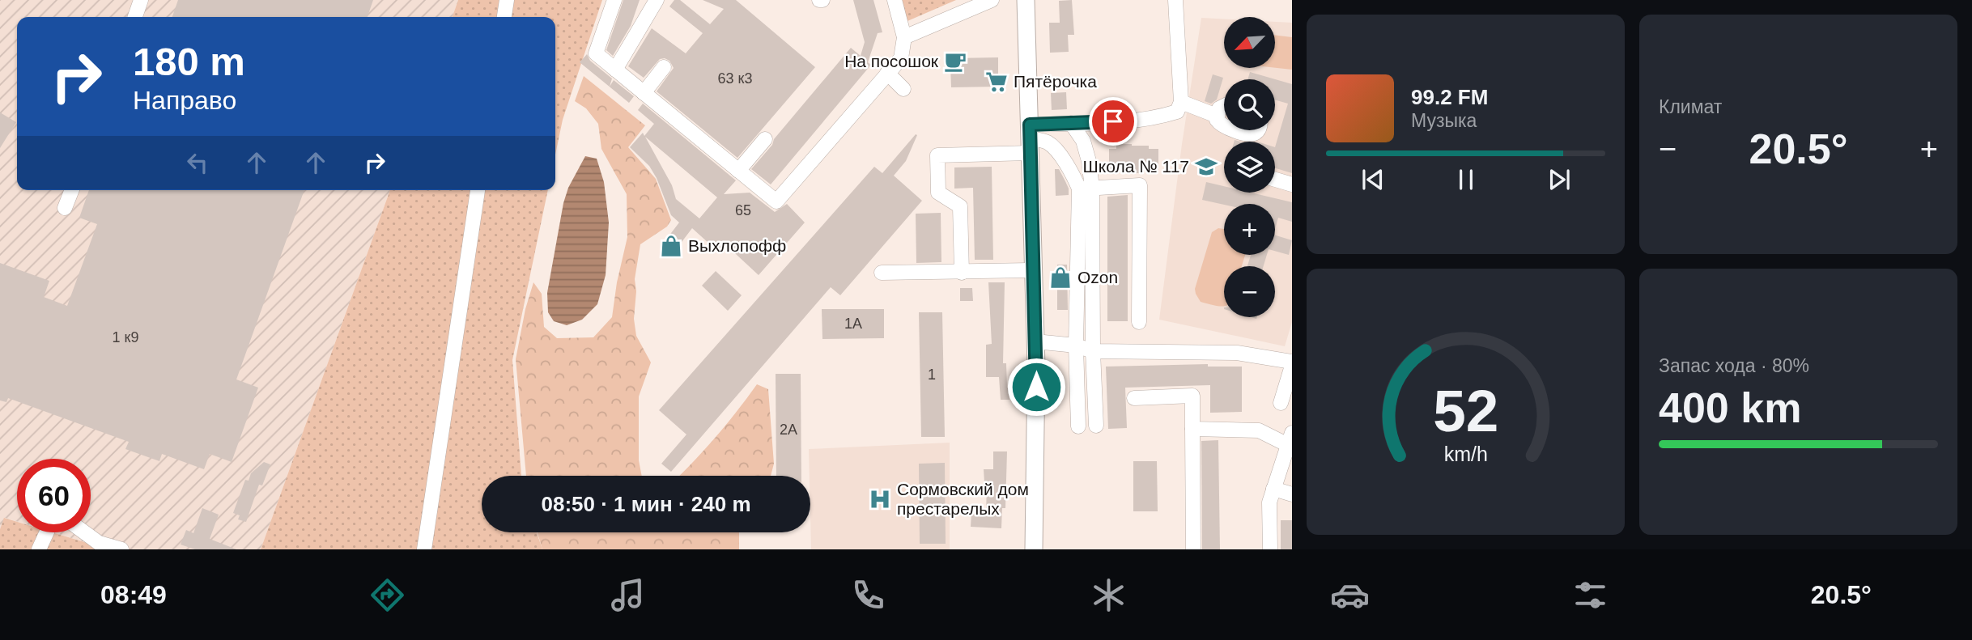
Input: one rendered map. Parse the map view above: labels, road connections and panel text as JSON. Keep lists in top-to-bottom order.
{
  "places": {
    "cafe": ["На посошок"],
    "supermarket": ["Пятёрочка"],
    "school or university": ["Школа № 117"],
    "shop": ["Выхлопофф", "Ozon"],
    "hospital": ["Сормовский дом престарелых"]
  },
  "house_numbers": [
    "63 к3",
    "65",
    "1А",
    "1 к9",
    "1",
    "2А"
  ],
  "north": "bottom left",
  "page": {
    "tile": [
      "Климат",
      ["Запас хода · 80%", "400 km"]
    ],
    "map_buttons": ["+", "−"],
    "turn": ["180 m", "Направо"],
    "song": ["99.2 FM", "Музыка"],
    "heat": ["−", "20.5°", "+"],
    "limit": "60",
    "trip": "08:50 · 1 мин · 240 m",
    "tabs": ["08:49", "20.5°"],
    "gauge": ["52", "km/h"]
  }
}
